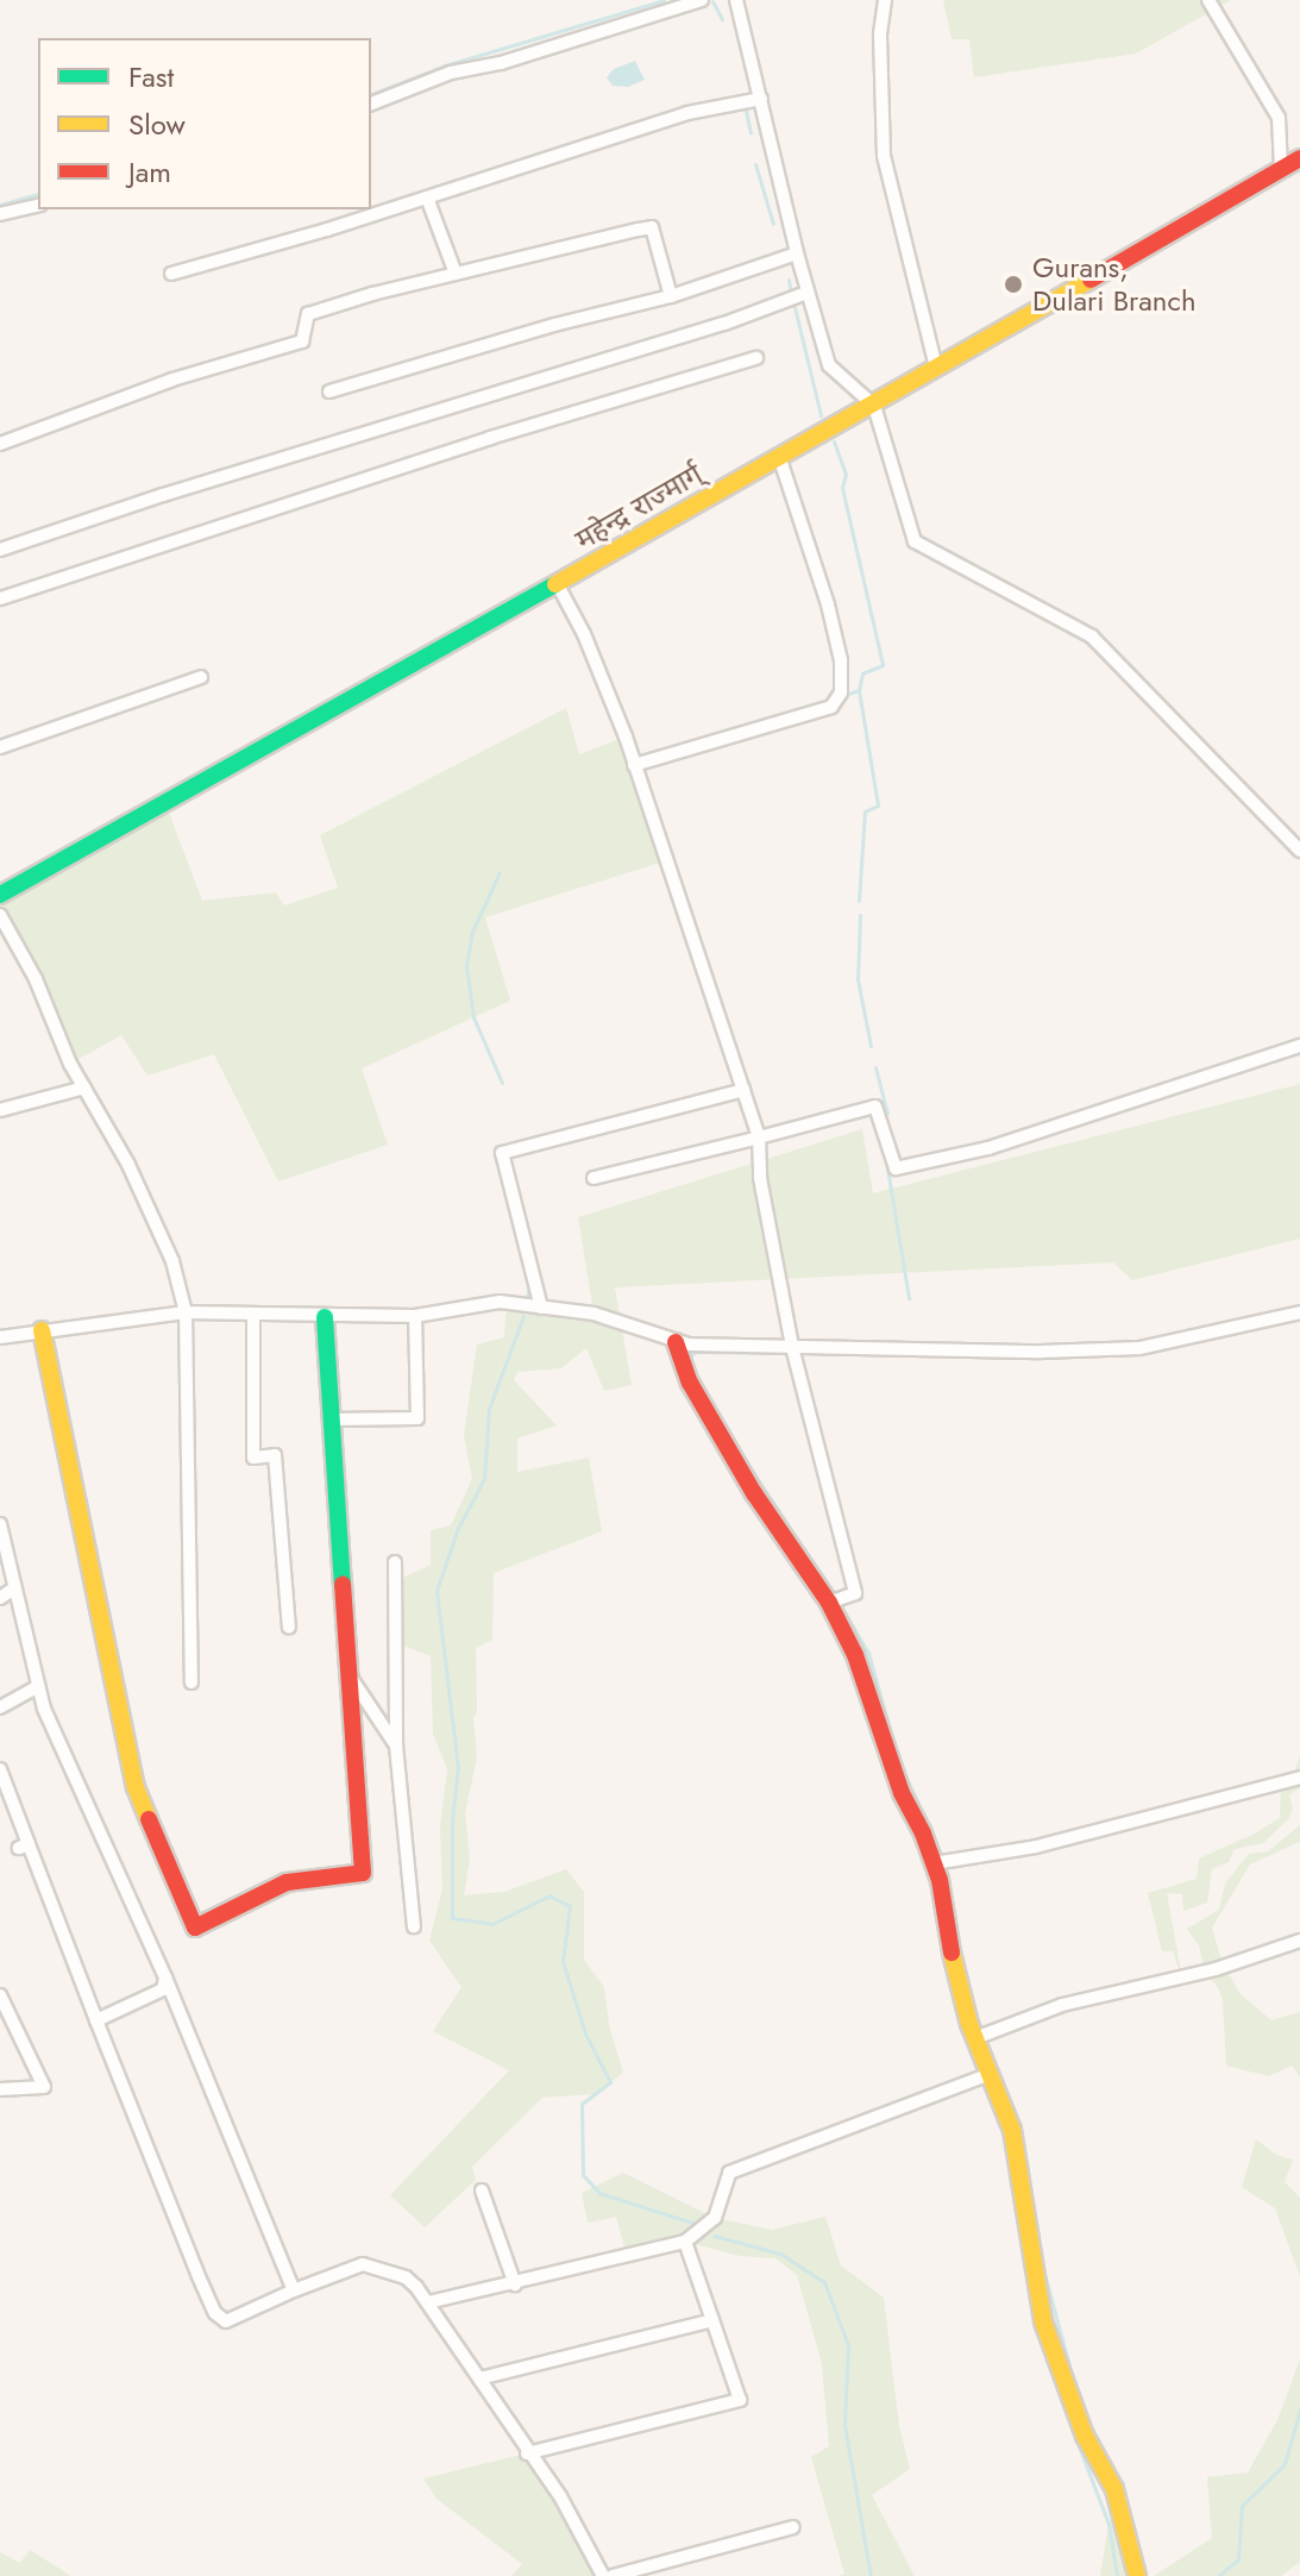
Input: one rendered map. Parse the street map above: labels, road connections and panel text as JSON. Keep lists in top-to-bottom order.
{
  "streets": {
    "main road": ["महेन्द्र राज्मार्ग्"]
  },
  "places": ["Gurans, Dulari Branch"],
  "legend": ["Fast", "Slow", "Jam"]
}
